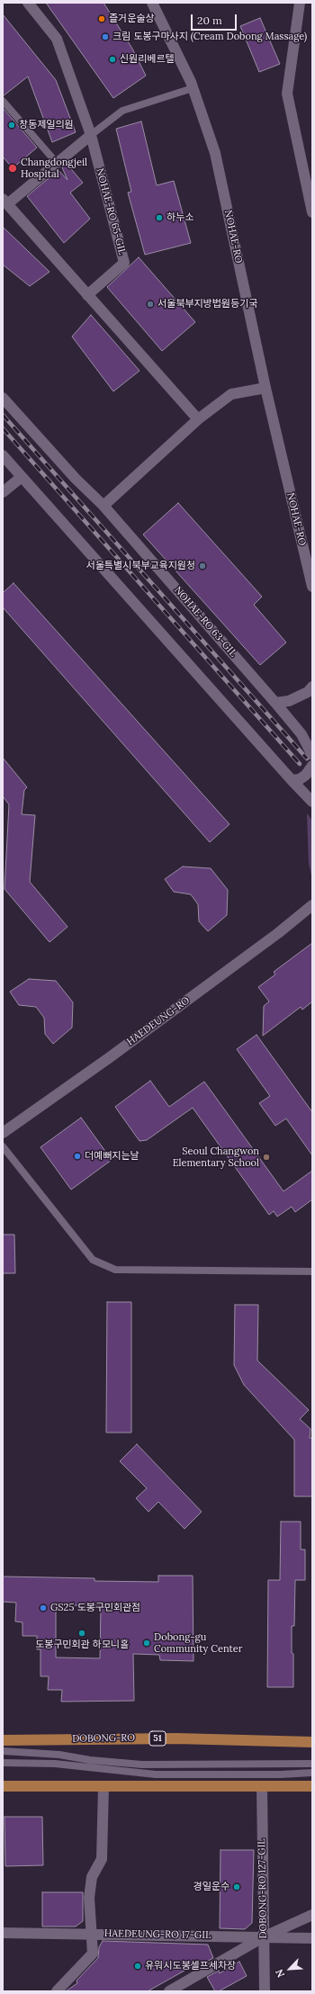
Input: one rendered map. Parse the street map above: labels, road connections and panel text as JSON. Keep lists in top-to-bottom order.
{
  "streets": {
    "main road": ["DOBONG-RO", "51"],
    "street": [
      "NOHAE-RO 65-GIL",
      "NOHAE-RO",
      "NOHAE-RO 63-GIL",
      "HAEDEUNG-RO",
      "DOBONG-RO 127-GIL",
      "HAEDEUNG-RO 17-GIL"
    ]
  },
  "crossings": [
    ["DOBONG-RO 127-GIL", "HAEDEUNG-RO 17-GIL"]
  ],
  "places": [
    "즐거운술상",
    "크림 도봉구마사지 (Cream Dobong Massage)",
    "신원리베르텔",
    "창동제일의원",
    "Changdongjeil Hospital",
    "하누소",
    "서울북부지방법원등기국",
    "서울특별시북부교육지원청",
    "더예뻐지는날",
    "Seoul Changwon Elementary School",
    "GS25 도봉구민회관점",
    "도봉구민회관 하모니홀",
    "Dobong-gu Community Center",
    "경일운수",
    "유워시도봉셀프세차장"
  ],
  "scale_bar": "20 m",
  "north": "bottom left"
}
